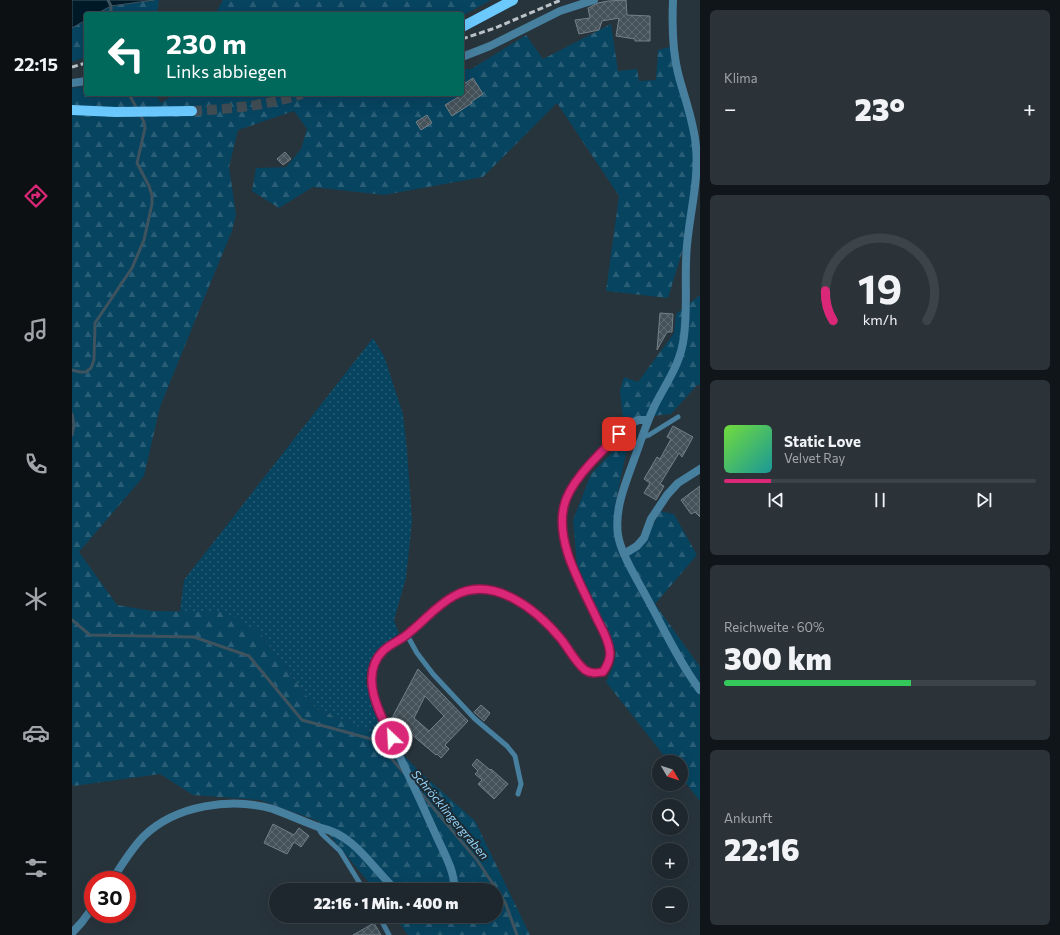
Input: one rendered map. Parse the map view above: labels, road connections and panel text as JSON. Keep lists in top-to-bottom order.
{
  "water": ["Schröcklingergraben"],
  "north": "bottom right",
  "page": {
    "tabs": "22:15",
    "tile": [
      "Klima",
      ["Reichweite · 60%", "300 km"],
      ["Ankunft", "22:16"]
    ],
    "turn": ["230 m", "Links abbiegen"],
    "heat": ["−", "23°", "+"],
    "song": ["Static Love", "Velvet Ray"],
    "map_buttons": ["+", "−"],
    "limit": "30",
    "trip": "22:16 · 1 Min. · 400 m",
    "gauge": ["19", "km/h"]
  }
}
